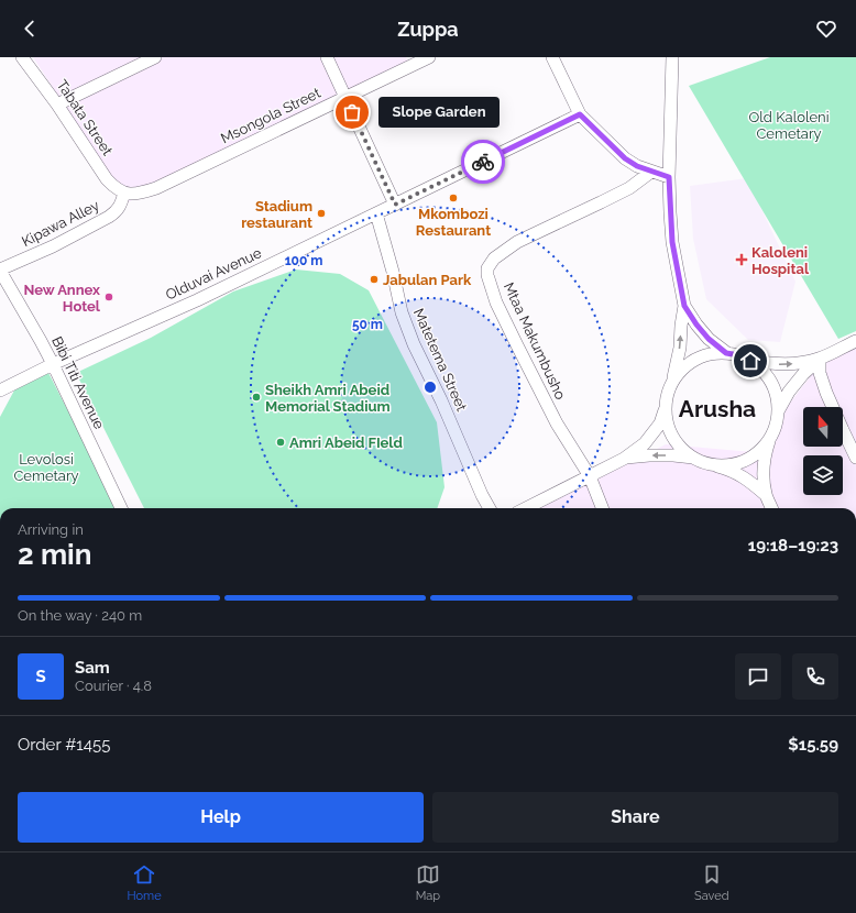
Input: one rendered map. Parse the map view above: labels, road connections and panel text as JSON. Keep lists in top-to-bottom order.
{
  "streets": {
    "street": [
      "Msongola Street",
      "Tabata Street",
      "Kipawa Alley",
      "Olduvai Avenue",
      "Mtaa Makumbusho",
      "Matetema Street",
      "Bibi Titi Avenue"
    ]
  },
  "crossings": [
    ["Msongola Street", "Tabata Street"],
    ["Msongola Street", "Kipawa Alley"],
    ["Tabata Street", "Kipawa Alley"],
    ["Kipawa Alley", "Bibi Titi Avenue"],
    ["Olduvai Avenue", "Matetema Street"],
    ["Olduvai Avenue", "Bibi Titi Avenue"]
  ],
  "districts": ["Arusha"],
  "parks": ["Old Kaloleni Cemetary", "Levolosi Cemetary"],
  "places": {
    "other": [
      "Slope Garden",
      "Mkombozi Restaurant",
      "Stadium restaurant",
      "Jabulan Park",
      "New Annex Hotel",
      "Sheikh Amri Abeid Memorial Stadium",
      "Amri Abeid FIeld"
    ],
    "health": ["Kaloleni Hospital"]
  },
  "north": "top",
  "page": {
    "header": "Zuppa",
    "bubble": "Slope Garden",
    "heading": ["2 min", "Arriving in", "19:18–19:23"],
    "panel": [
      "Sam",
      "Courier · 4.8",
      "Order #1455",
      "$15.59"
    ],
    "bar": "On the way · 240 m",
    "round": "S",
    "buttons": ["Help", "Share"],
    "tabs": ["Home", "Map", "Saved"]
  },
  "rings": ["100 m", "50 m"]
}
